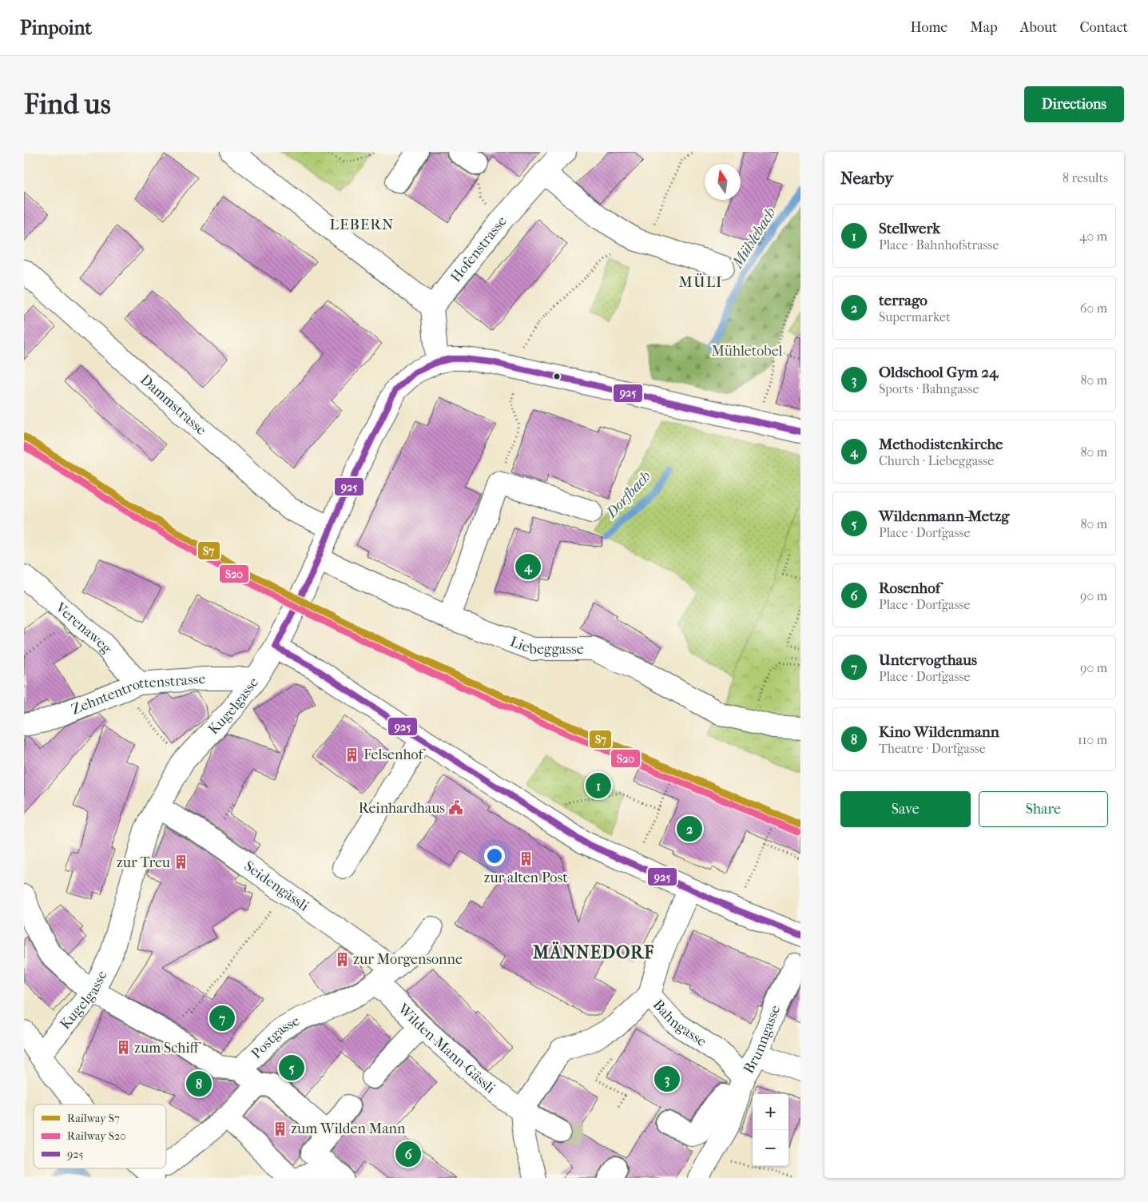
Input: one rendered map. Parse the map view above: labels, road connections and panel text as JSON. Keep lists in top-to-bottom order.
{
  "streets": {
    "street": [
      "Hofenstrasse",
      "Dammstrasse",
      "Verenaweg",
      "Liebeggasse",
      "Zehntentrottenstrasse",
      "Kugelgasse",
      "Seidengässli",
      "Bahngasse",
      "Brunngasse",
      "Postgasse",
      "Wilden-Mann-Gässli"
    ]
  },
  "crossings": [
    ["Dammstrasse", "Kugelgasse"],
    ["Verenaweg", "Zehntentrottenstrasse"],
    ["Liebeggasse", "Kugelgasse"],
    ["Zehntentrottenstrasse", "Kugelgasse"],
    ["Kugelgasse", "Seidengässli"],
    ["Seidengässli", "Postgasse"],
    ["Bahngasse", "Brunngasse"],
    ["Postgasse", "Wilden-Mann-Gässli"]
  ],
  "districts": ["LEBERN", "MÜLI", "MÄNNEDORF"],
  "water": ["Mühlebach", "Dorfbach"],
  "parks": ["Mühletobel"],
  "places": {
    "building": [
      "Felsenhof",
      "zur alten Post",
      "zur Treu",
      "zur Morgensonne",
      "zum Schiff",
      "zum Wilden Mann"
    ],
    "public building": ["Reinhardhaus"]
  },
  "lines": ["transit line 925", "rail line S7", "rail line S20"],
  "legend": ["Railway S7", "Railway S20", "925"],
  "north": "top",
  "page": {
    "header": "Pinpoint",
    "nav": [
      "Home",
      "Map",
      "About",
      "Contact"
    ],
    "buttons": [
      "Directions",
      ["Save", "Share"]
    ],
    "title": "Find us",
    "heading": ["Nearby", "8 results"],
    "list": [
      {
        "mark": "1",
        "name": "Stellwerk",
        "note": "Place · Bahnhofstrasse",
        "value": "40 m"
      },
      {
        "mark": "2",
        "name": "terrago",
        "note": "Supermarket",
        "value": "60 m"
      },
      {
        "mark": "3",
        "name": "Oldschool Gym 24",
        "note": "Sports · Bahngasse",
        "value": "80 m"
      },
      {
        "mark": "4",
        "name": "Methodistenkirche",
        "note": "Church · Liebeggasse",
        "value": "80 m"
      },
      {
        "mark": "5",
        "name": "Wildenmann-Metzg",
        "note": "Place · Dorfgasse",
        "value": "80 m"
      },
      {
        "mark": "6",
        "name": "Rosenhof",
        "note": "Place · Dorfgasse",
        "value": "90 m"
      },
      {
        "mark": "7",
        "name": "Untervogthaus",
        "note": "Place · Dorfgasse",
        "value": "90 m"
      },
      {
        "mark": "8",
        "name": "Kino Wildenmann",
        "note": "Theatre · Dorfgasse",
        "value": "110 m"
      }
    ],
    "pins": [
      "4",
      "1",
      "2",
      "7",
      "5",
      "3",
      "8",
      "6"
    ],
    "map_buttons": ["+", "−"]
  }
}
